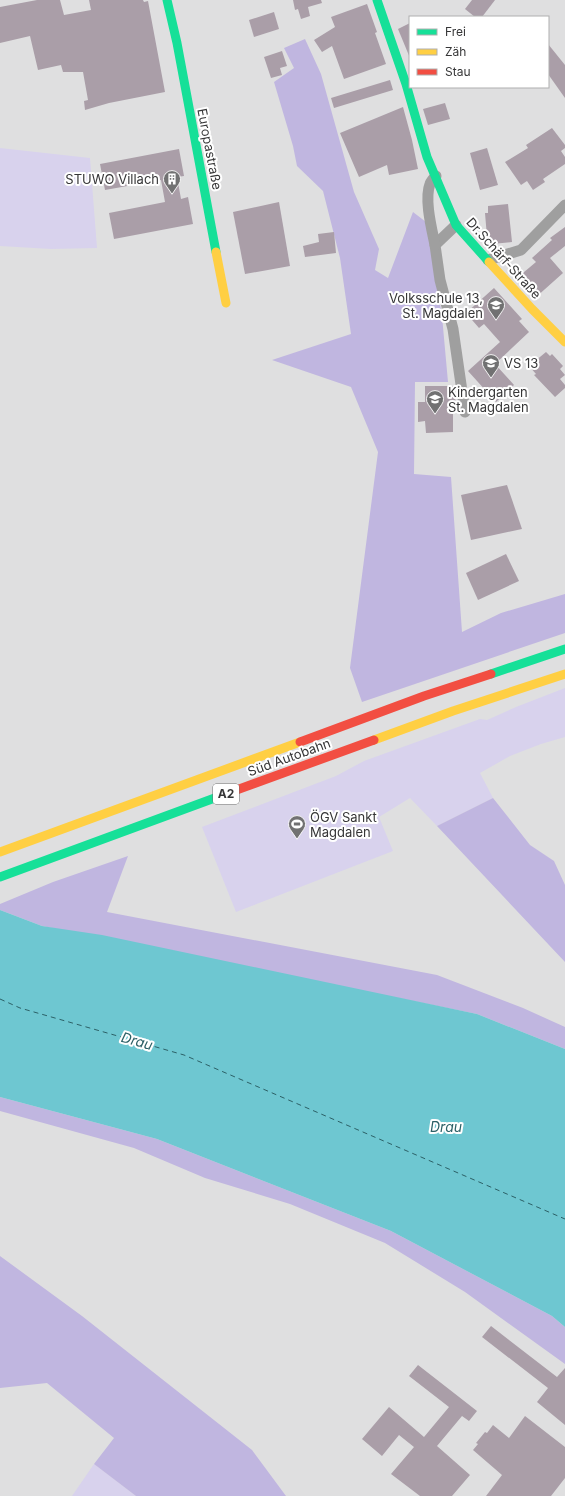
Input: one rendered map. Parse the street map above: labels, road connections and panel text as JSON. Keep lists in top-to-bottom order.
{
  "streets": {
    "main road": [
      "Europastraße",
      "Dr.Schärf-Straße",
      "Süd Autobahn",
      "A2"
    ]
  },
  "water": ["Drau"],
  "places": {
    "building": ["STUWO Villach"],
    "school or university": ["Volksschule 13, St. Magdalen", "VS 13", "Kindergarten St. Magdalen"],
    "sports": ["ÖGV Sankt Magdalen"]
  },
  "legend": ["Frei", "Zäh", "Stau"]
}
